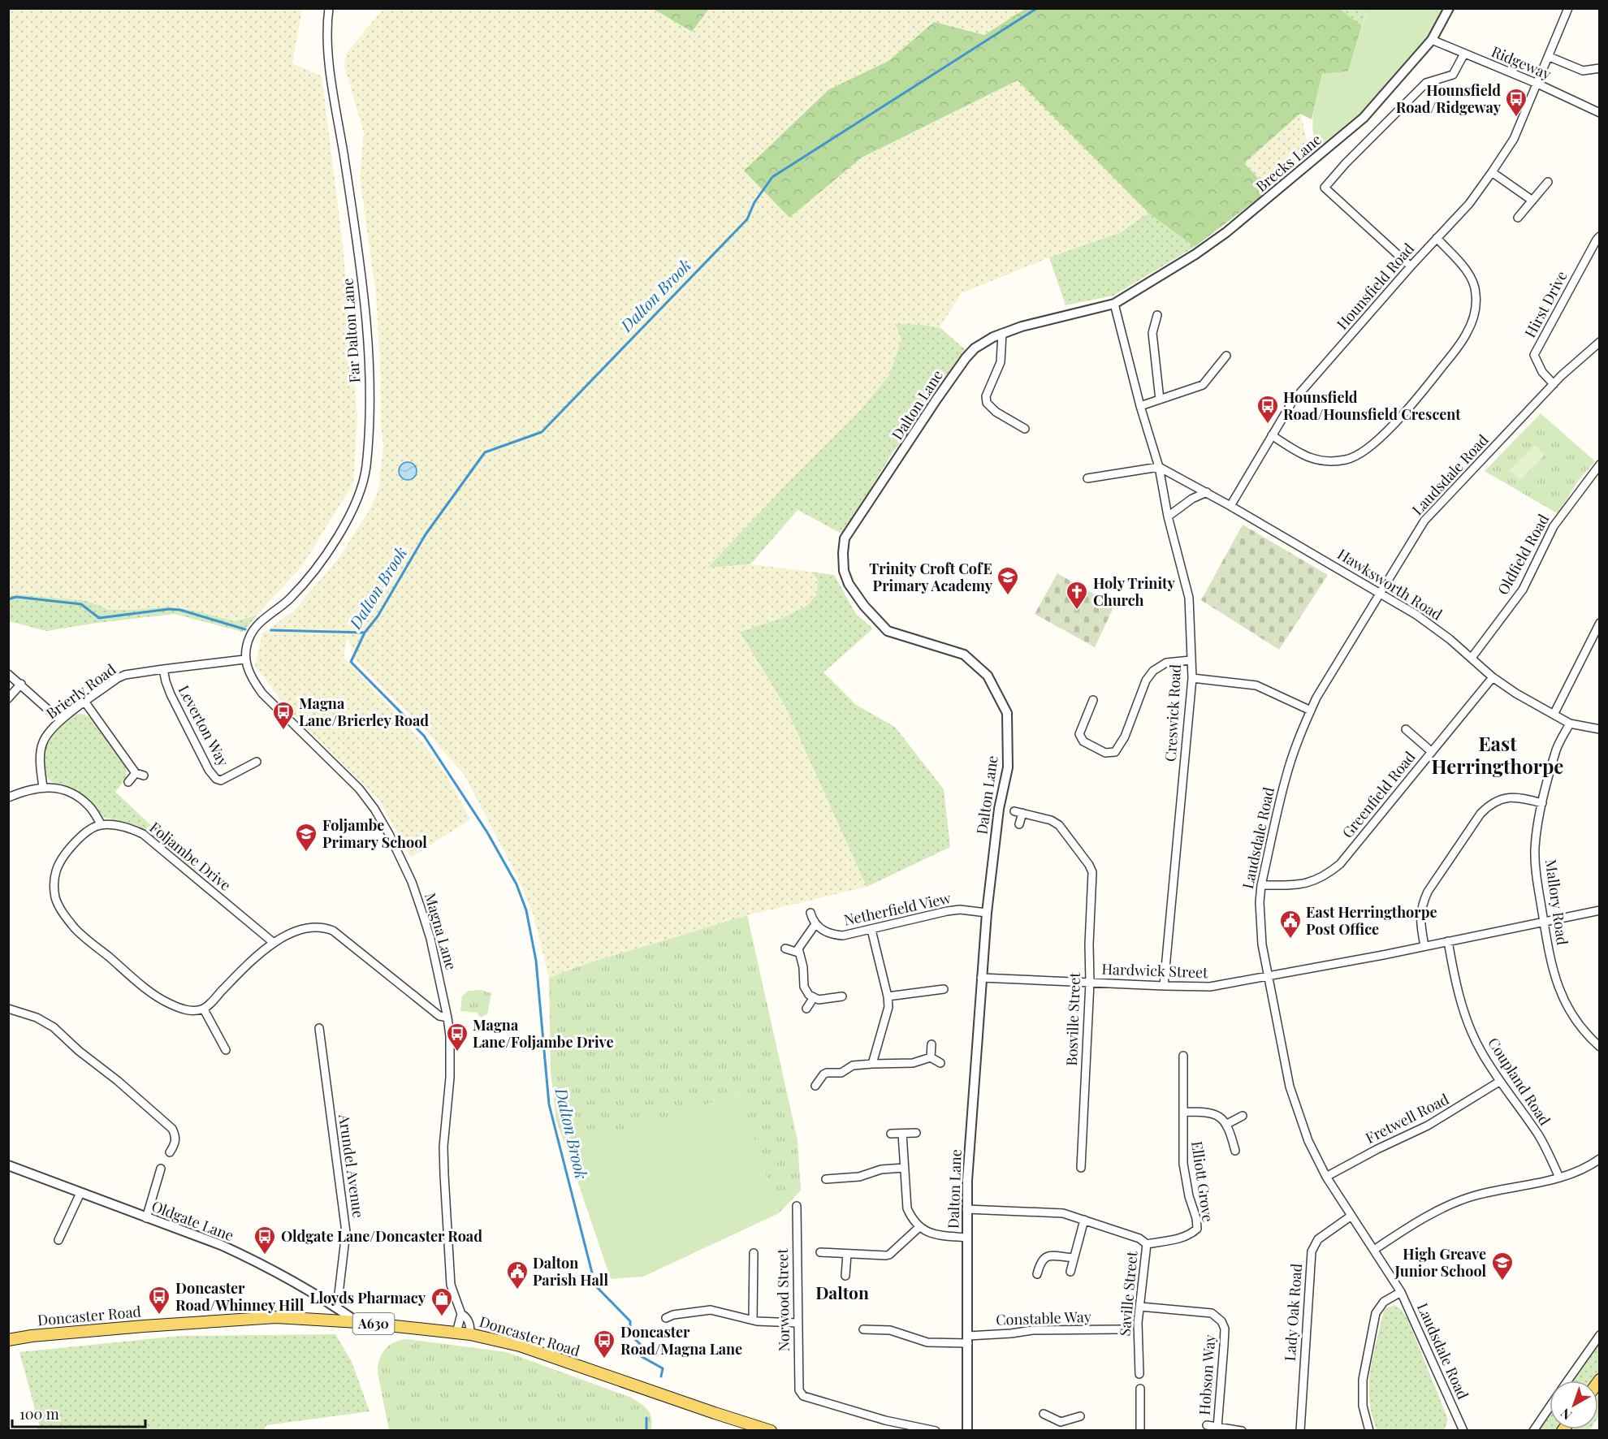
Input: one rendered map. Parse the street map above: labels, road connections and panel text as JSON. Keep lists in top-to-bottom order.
{
  "streets": {
    "main road": ["Doncaster Road", "A630"],
    "street": [
      "Ridgeway",
      "Brecks Lane",
      "Hounsfield Road",
      "Hirst Drive",
      "Far Dalton Lane",
      "Dalton Lane",
      "Laudsdale Road",
      "Oldfield Road",
      "Hawksworth Road",
      "Brierly Road",
      "Creswick Road",
      "Leverton Way",
      "Greenfield Road",
      "Foljambe Drive",
      "Mallory Road",
      "Netherfield View",
      "Magna Lane",
      "Hardwick Street",
      "Bosville Street",
      "Coupland Road",
      "Fretwell Road",
      "Arundel Avenue",
      "Elliott Grove",
      "Oldgate Lane",
      "Saville Street",
      "Norwood Street",
      "Lady Oak Road",
      "Constable Way",
      "Hobson Way"
    ]
  },
  "crossings": [
    ["Ridgeway", "Brecks Lane"],
    ["Ridgeway", "Hounsfield Road"],
    ["Brecks Lane", "Dalton Lane"],
    ["Brecks Lane", "Creswick Road"],
    ["Hounsfield Road", "Hawksworth Road"],
    ["Hirst Drive", "Laudsdale Road"],
    ["Far Dalton Lane", "Brierly Road"],
    ["Far Dalton Lane", "Magna Lane"],
    ["Dalton Lane", "Creswick Road"],
    ["Dalton Lane", "Netherfield View"],
    ["Dalton Lane", "Hardwick Street"],
    ["Dalton Lane", "Constable Way"],
    ["Laudsdale Road", "Hawksworth Road"],
    ["Laudsdale Road", "Greenfield Road"],
    ["Laudsdale Road", "Hardwick Street"],
    ["Laudsdale Road", "Fretwell Road"],
    ["Laudsdale Road", "Lady Oak Road"],
    ["Oldfield Road", "Hawksworth Road"],
    ["Hawksworth Road", "Creswick Road"],
    ["Hawksworth Road", "Greenfield Road"],
    ["Hawksworth Road", "Mallory Road"],
    ["Brierly Road", "Leverton Way"],
    ["Brierly Road", "Magna Lane"],
    ["Creswick Road", "Hardwick Street"],
    ["Mallory Road", "Hardwick Street"],
    ["Magna Lane", "Doncaster Road"],
    ["Hardwick Street", "Bosville Street"],
    ["Hardwick Street", "Coupland Road"],
    ["Coupland Road", "Fretwell Road"],
    ["Arundel Avenue", "Oldgate Lane"],
    ["Elliott Grove", "Saville Street"],
    ["Oldgate Lane", "Doncaster Road"],
    ["Saville Street", "Hobson Way"]
  ],
  "districts": ["East Herringthorpe", "Dalton"],
  "water": ["Dalton Brook"],
  "places": {
    "bus stop": [
      "Hounsfield Road/Ridgeway",
      "Hounsfield Road/Hounsfield Crescent",
      "Magna Lane/Brierley Road",
      "Magna Lane/Foljambe Drive",
      "Oldgate Lane/Doncaster Road",
      "Doncaster Road/Whinney Hill",
      "Doncaster Road/Magna Lane"
    ],
    "school or university": ["Trinity Croft CofE Primary Academy", "Foljambe Primary School", "High Greave Junior School"],
    "church": ["Holy Trinity Church"],
    "public building": ["East Herringthorpe Post Office", "Dalton Parish Hall"],
    "shop": ["Lloyds Pharmacy"]
  },
  "scale_bar": "100 m",
  "north": "bottom left"
}
